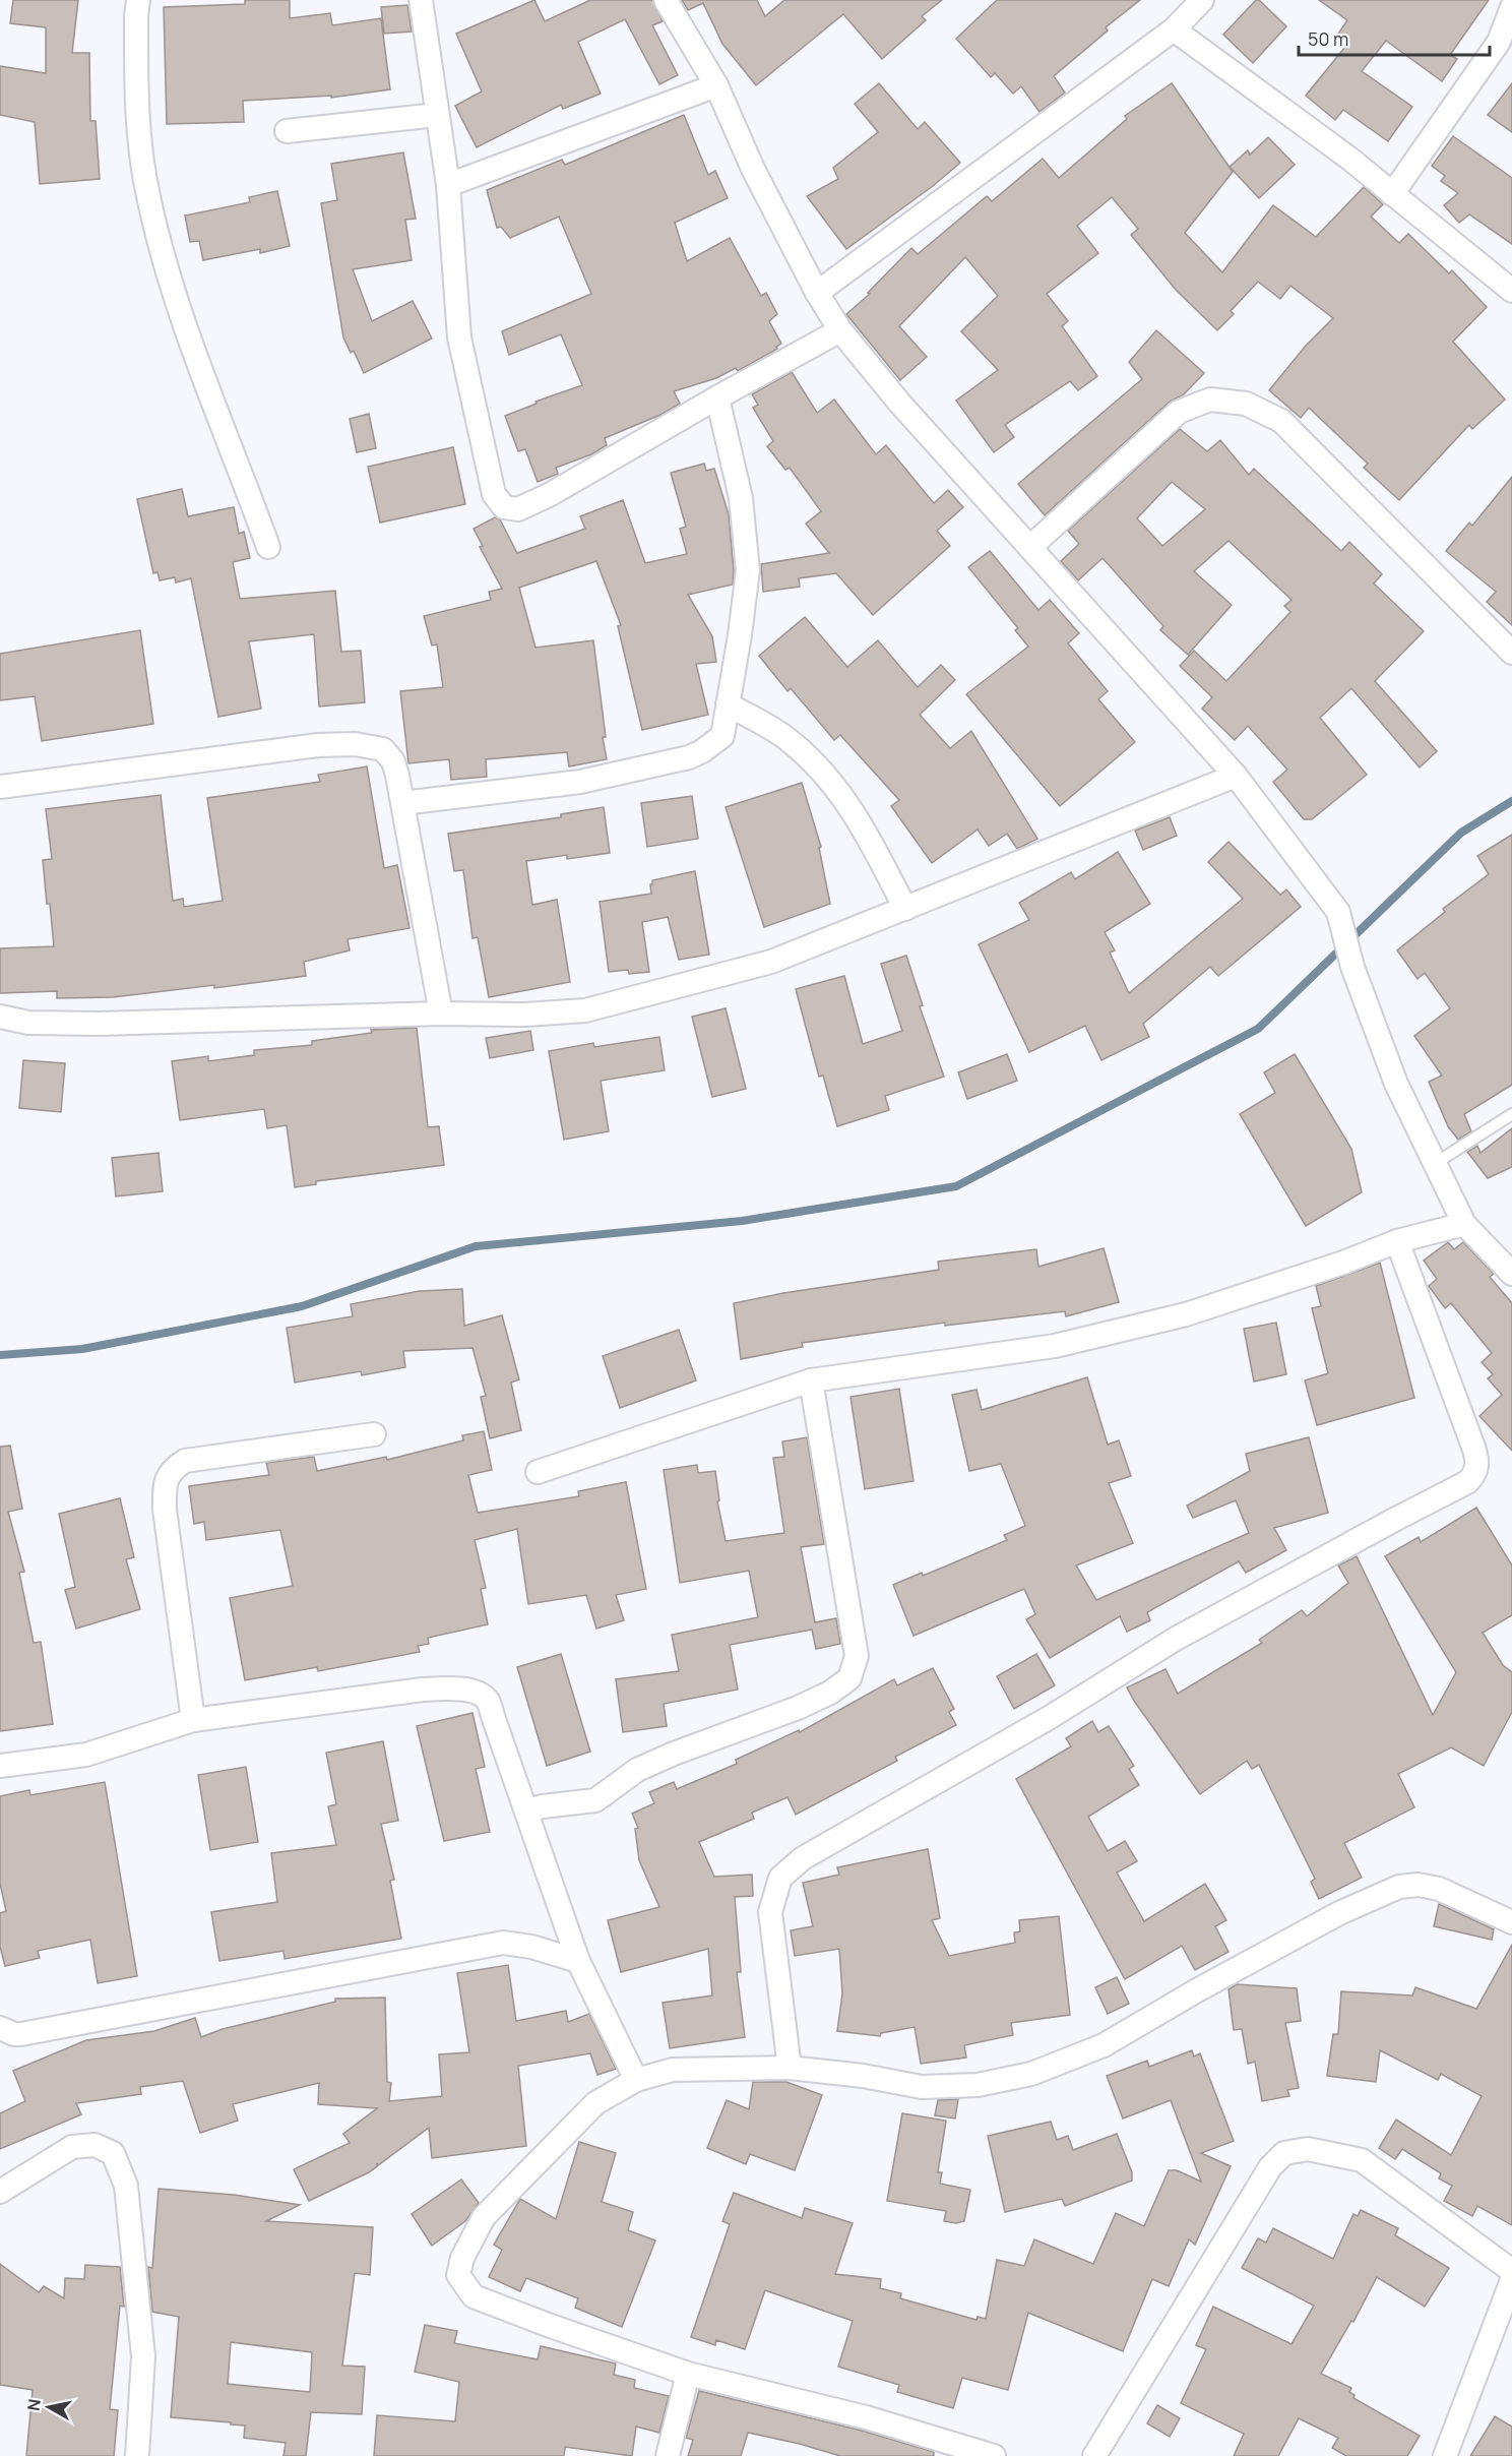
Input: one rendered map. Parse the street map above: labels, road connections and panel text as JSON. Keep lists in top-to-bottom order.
{
  "scale_bar": "50 m",
  "north": "left"
}
